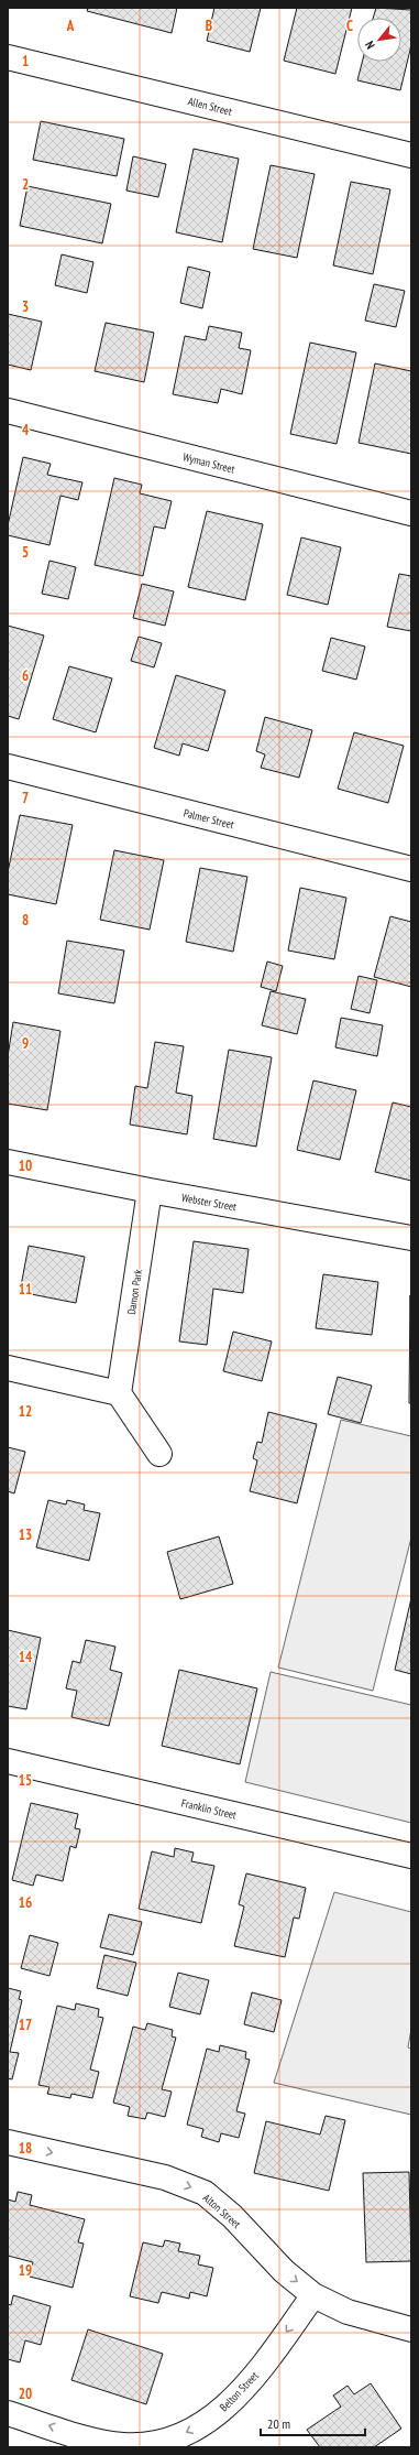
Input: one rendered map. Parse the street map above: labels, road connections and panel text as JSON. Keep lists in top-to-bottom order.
{
  "streets": {
    "street": [
      "Allen Street",
      "Wyman Street",
      "Palmer Street",
      "Webster Street",
      "Damon Park",
      "Franklin Street",
      "Alton Street",
      "Belton Street"
    ]
  },
  "crossings": [
    ["Webster Street", "Damon Park"],
    ["Alton Street", "Belton Street"]
  ],
  "one_way": ["Alton Street", "Belton Street"],
  "scale_bar": "20 m",
  "north": "bottom left",
  "grid": {
    "columns": ["A", "B", "C"],
    "rows": [
      "1",
      "2",
      "3",
      "4",
      "5",
      "6",
      "7",
      "8",
      "9",
      "10",
      "11",
      "12",
      "13",
      "14",
      "15",
      "16",
      "17",
      "18",
      "19",
      "20"
    ]
  }
}
